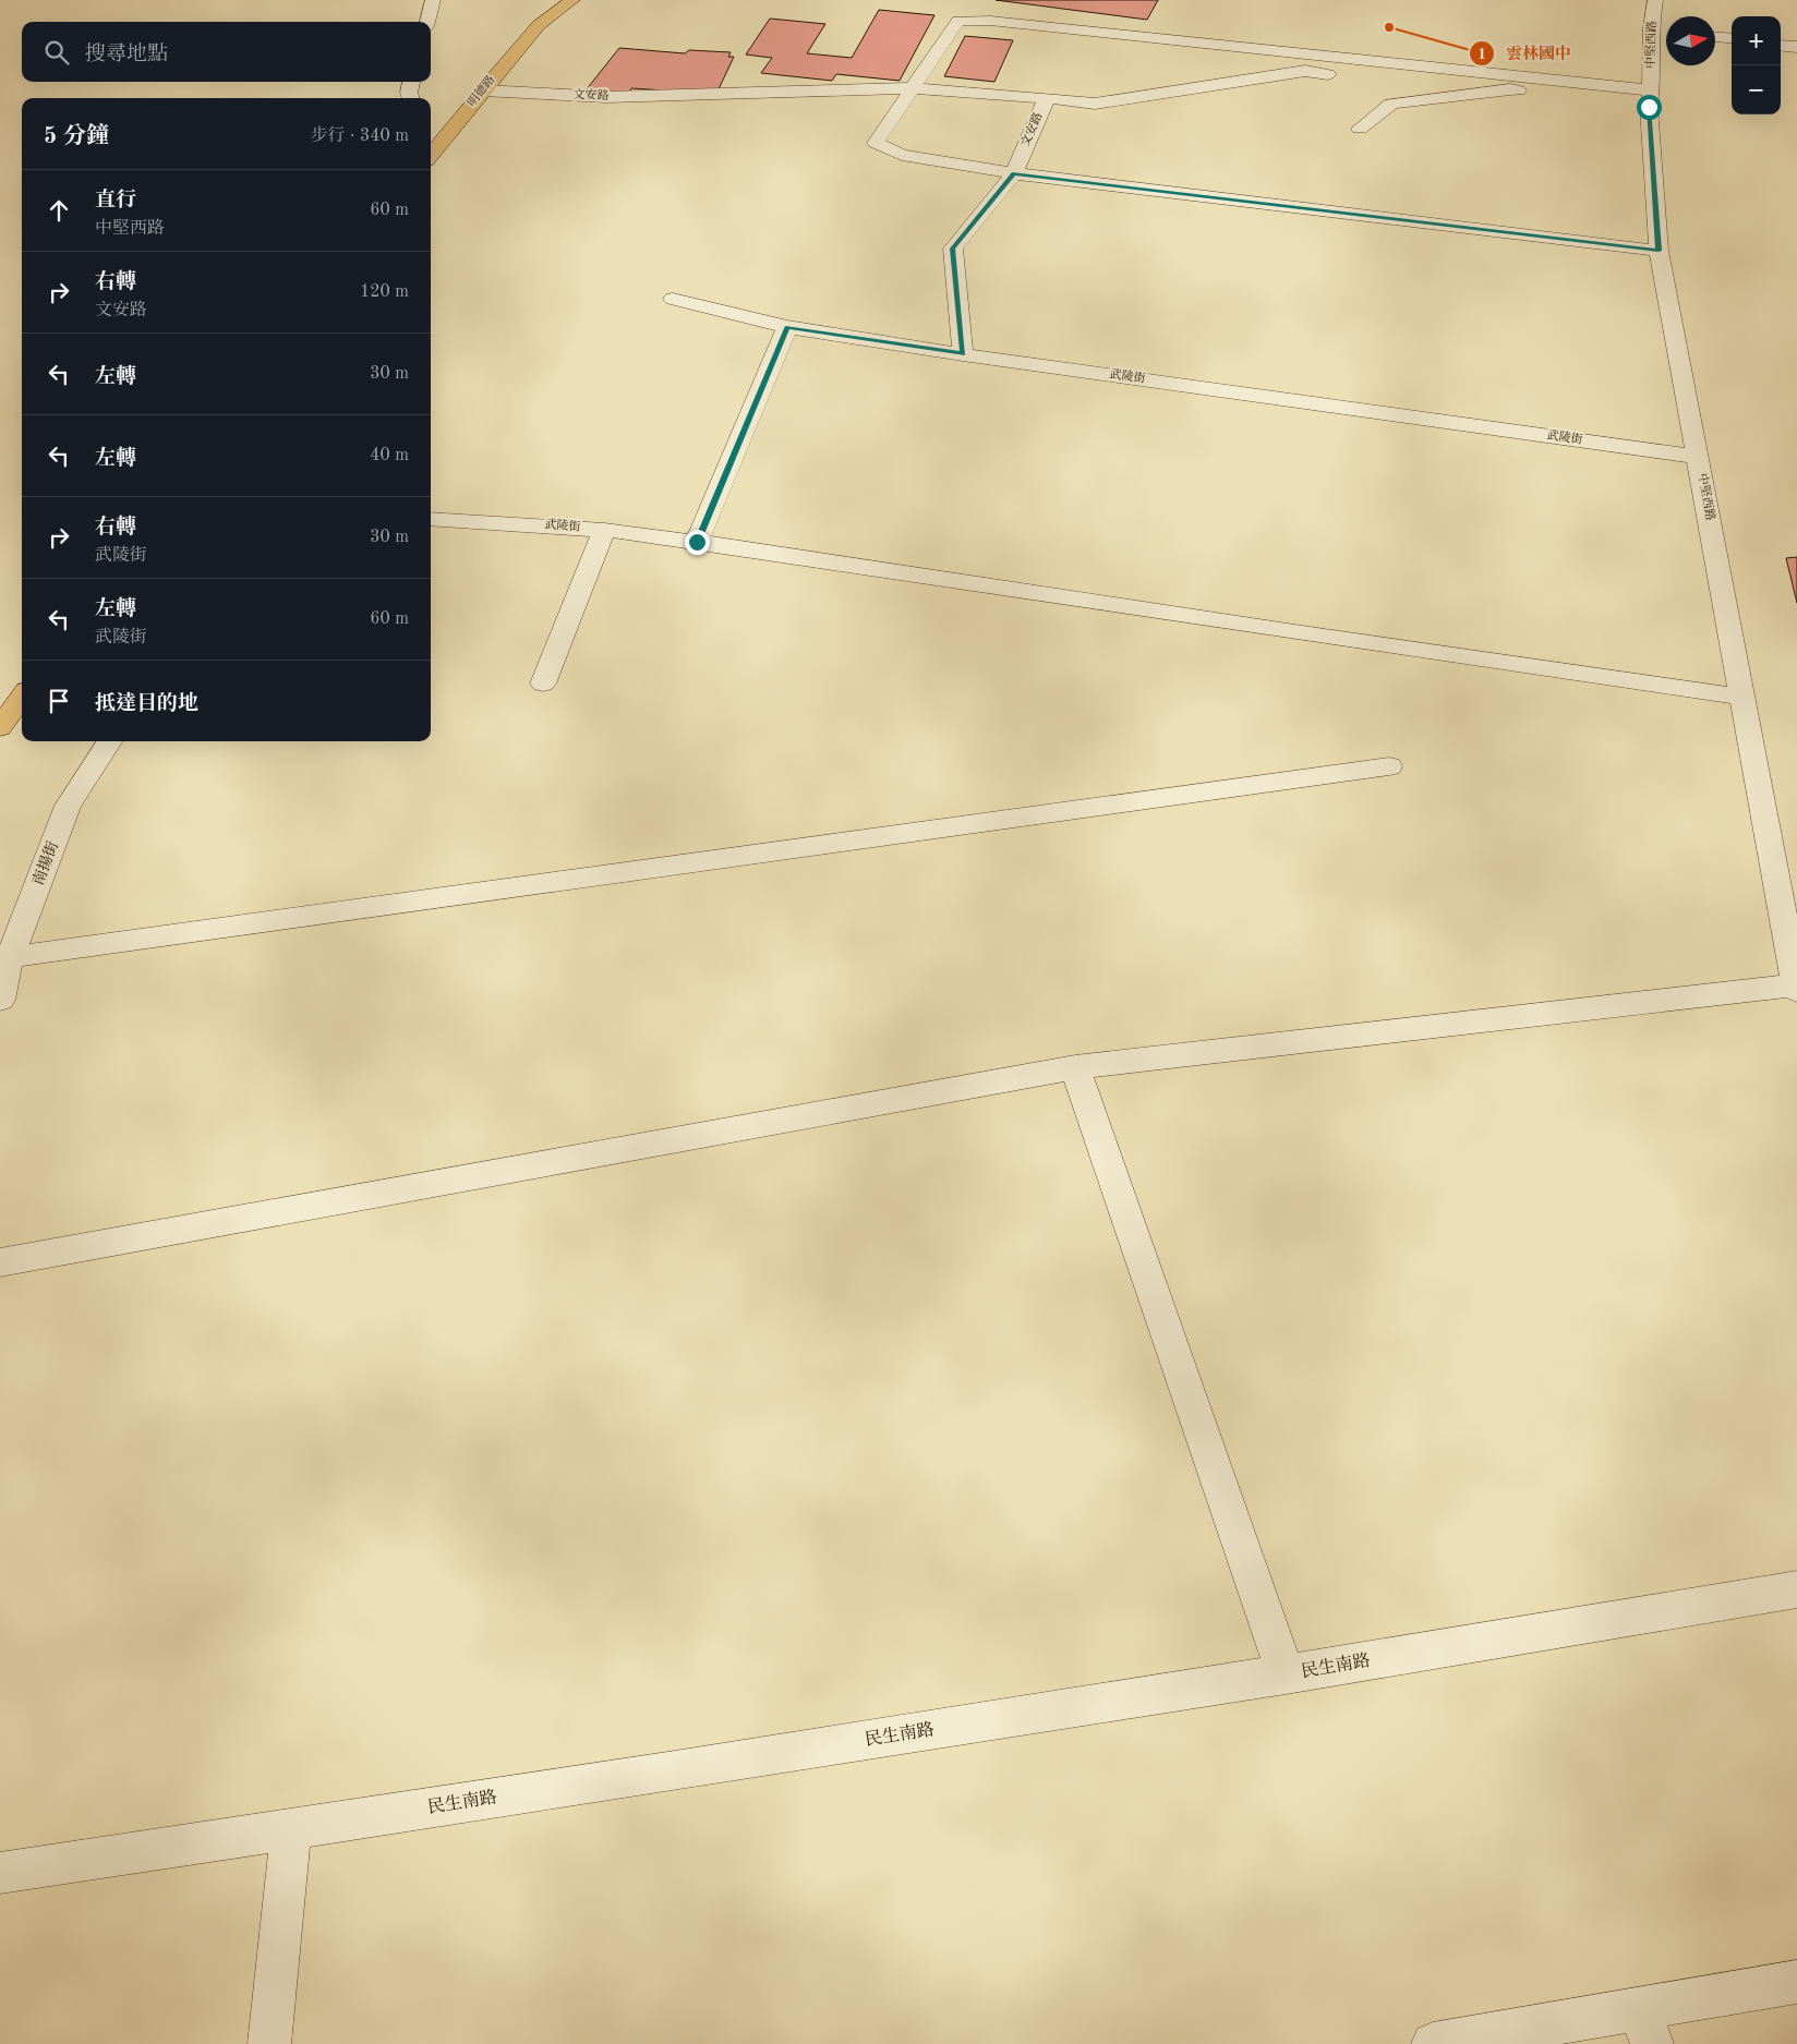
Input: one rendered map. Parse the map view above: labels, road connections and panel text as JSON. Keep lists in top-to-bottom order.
{
  "streets": {
    "main road": ["明德路"],
    "street": [
      "中堅西路",
      "文安路",
      "武陵街",
      "南揚街",
      "民生南路"
    ]
  },
  "crossings": [
    ["中堅西路", "武陵街"],
    ["明德路", "文安路"],
    ["文安路", "武陵街"]
  ],
  "places": ["雲林國中"],
  "north": "right",
  "page": {
    "map_buttons": ["+", "−"],
    "search": "搜尋地點",
    "heading": ["5 分鐘", "步行 · 340 m"],
    "list": [
      ["直行", "中堅西路", "60 m"],
      ["右轉", "文安路", "120 m"],
      ["左轉", "30 m"],
      ["左轉", "40 m"],
      ["右轉", "武陵街", "30 m"],
      ["左轉", "武陵街", "60 m"],
      "抵達目的地"
    ]
  }
}
